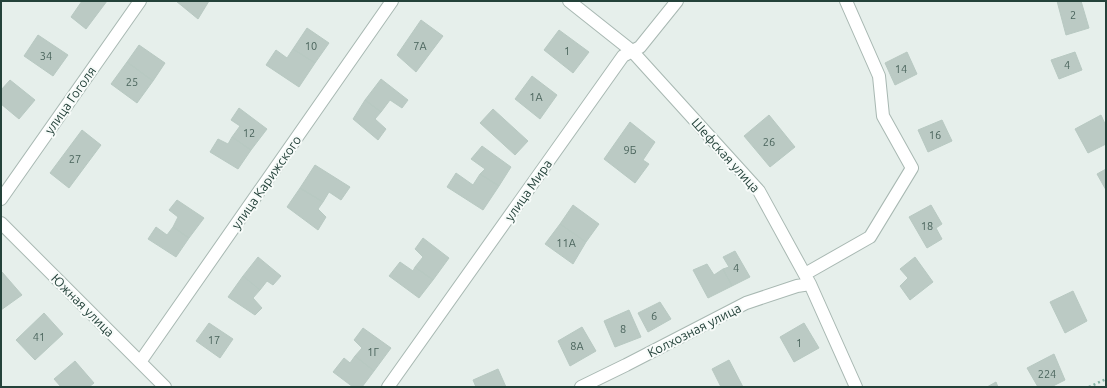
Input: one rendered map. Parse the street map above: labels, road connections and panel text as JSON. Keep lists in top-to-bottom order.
{
  "streets": {
    "street": [
      "улица Гоголя",
      "Шефская улица",
      "улица Карижского",
      "улица Мира",
      "Южная улица",
      "Колхозная улица"
    ]
  },
  "crossings": [
    ["Шефская улица", "улица Мира"],
    ["Шефская улица", "Колхозная улица"],
    ["улица Карижского", "Южная улица"]
  ],
  "house_numbers": [
    "2",
    "10",
    "7А",
    "1",
    "34",
    "4",
    "14",
    "25",
    "1А",
    "12",
    "16",
    "26",
    "9Б",
    "27",
    "18",
    "11А",
    "4",
    "6",
    "8",
    "41",
    "17",
    "1",
    "8А",
    "1Г",
    "224"
  ]
}
